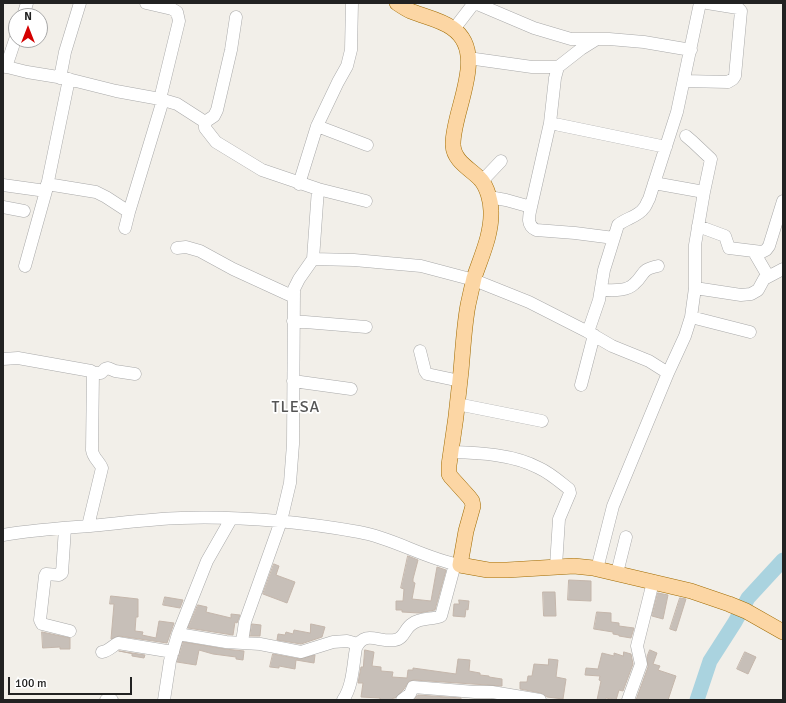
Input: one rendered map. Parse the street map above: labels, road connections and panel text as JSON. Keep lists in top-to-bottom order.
{
  "districts": ["TLESA"],
  "scale_bar": "100 m",
  "north": "top"
}
